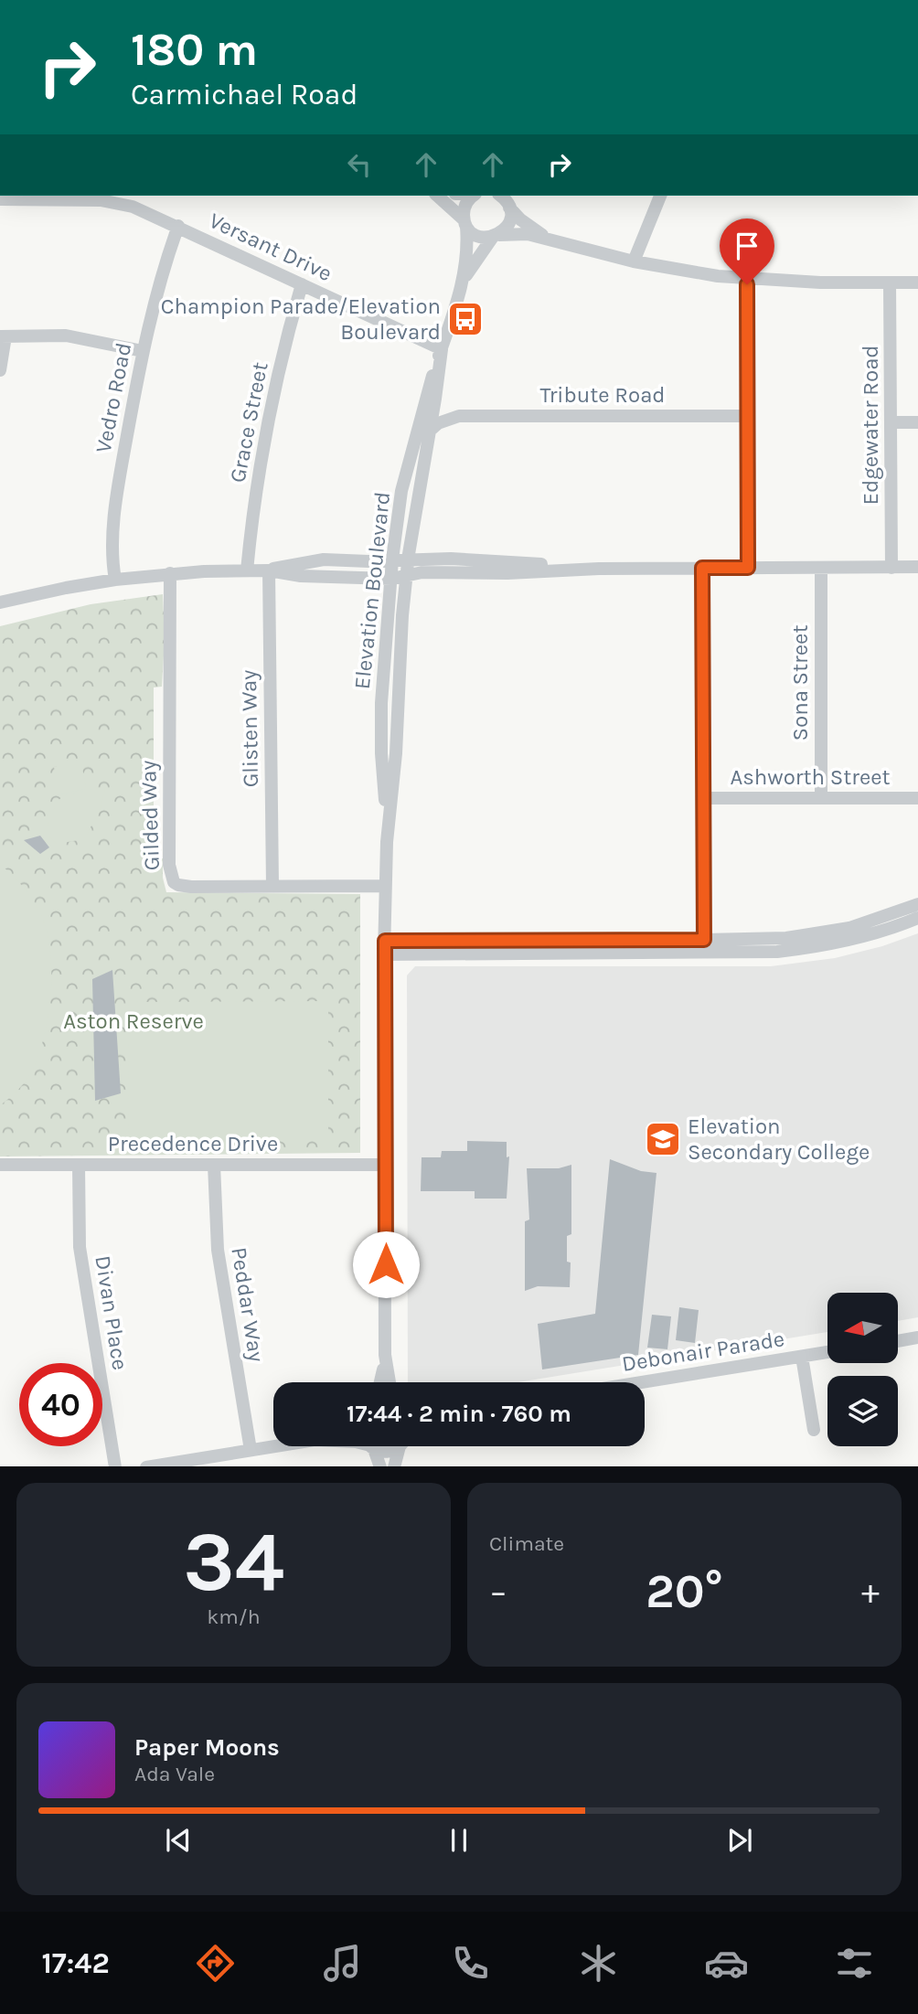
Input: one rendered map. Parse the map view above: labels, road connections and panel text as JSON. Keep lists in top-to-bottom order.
{
  "streets": {
    "street": [
      "Versant Drive",
      "Tribute Road",
      "Vedro Road",
      "Grace Street",
      "Edgewater Road",
      "Elevation Boulevard",
      "Sona Street",
      "Glisten Way",
      "Ashworth Street",
      "Gilded Way",
      "Precedence Drive",
      "Peddar Way",
      "Divan Place",
      "Debonair Parade"
    ]
  },
  "crossings": [
    ["Versant Drive", "Vedro Road"],
    ["Versant Drive", "Grace Street"],
    ["Versant Drive", "Elevation Boulevard"],
    ["Elevation Boulevard", "Gilded Way"],
    ["Elevation Boulevard", "Precedence Drive"],
    ["Sona Street", "Ashworth Street"],
    ["Glisten Way", "Gilded Way"],
    ["Precedence Drive", "Peddar Way"],
    ["Precedence Drive", "Divan Place"]
  ],
  "parks": ["Aston Reserve"],
  "places": {
    "bus stop": ["Champion Parade/Elevation Boulevard"],
    "school or university": ["Elevation Secondary College"]
  },
  "north": "left",
  "page": {
    "turn": ["180 m", "Carmichael Road"],
    "limit": "40",
    "trip": "17:44 · 2 min · 760 m",
    "tile": [
      ["34", "km/h"],
      "Climate"
    ],
    "heat": ["−", "20°", "+"],
    "song": ["Paper Moons", "Ada Vale"],
    "tabs": "17:42"
  }
}
